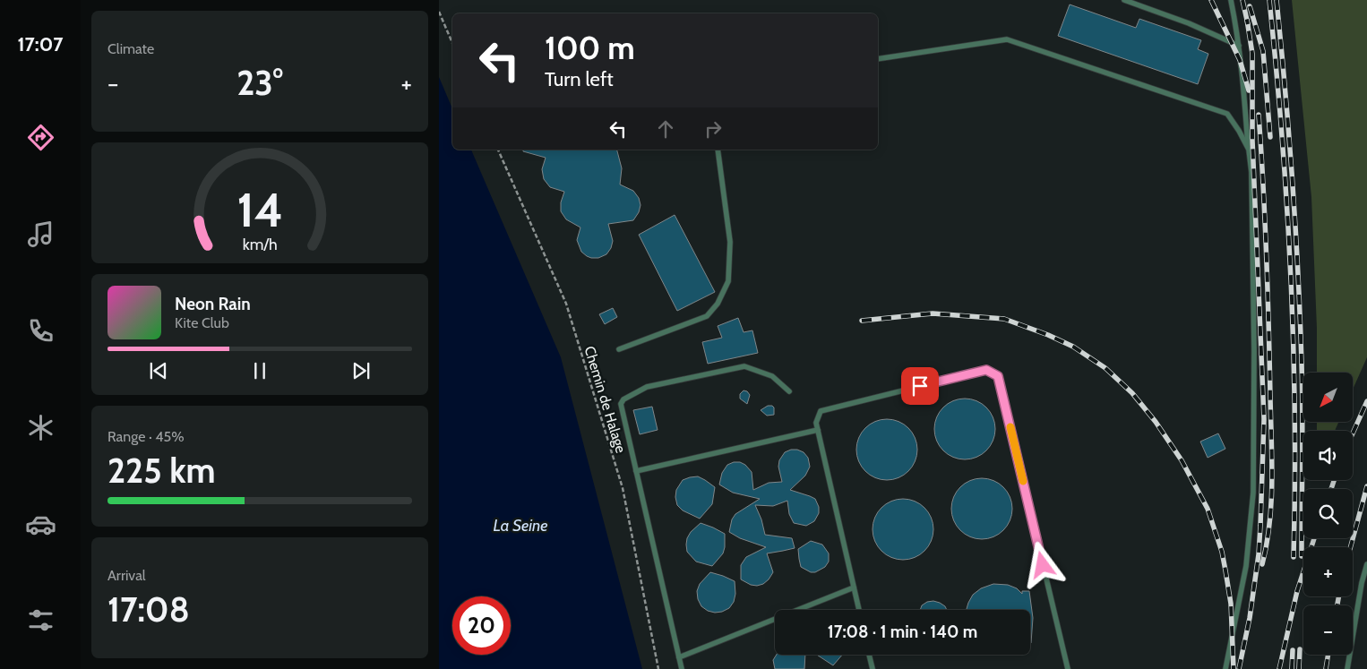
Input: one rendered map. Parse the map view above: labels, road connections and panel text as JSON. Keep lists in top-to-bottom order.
{
  "streets": {
    "path": ["Chemin de Halage"]
  },
  "water": ["La Seine"],
  "north": "bottom left",
  "page": {
    "tabs": "17:07",
    "tile": [
      "Climate",
      ["Range · 45%", "225 km"],
      ["Arrival", "17:08"]
    ],
    "turn": ["100 m", "Turn left"],
    "heat": ["−", "23°", "+"],
    "song": ["Neon Rain", "Kite Club"],
    "map_buttons": ["+", "−"],
    "limit": "20",
    "trip": "17:08 · 1 min · 140 m",
    "gauge": ["14", "km/h"]
  }
}
